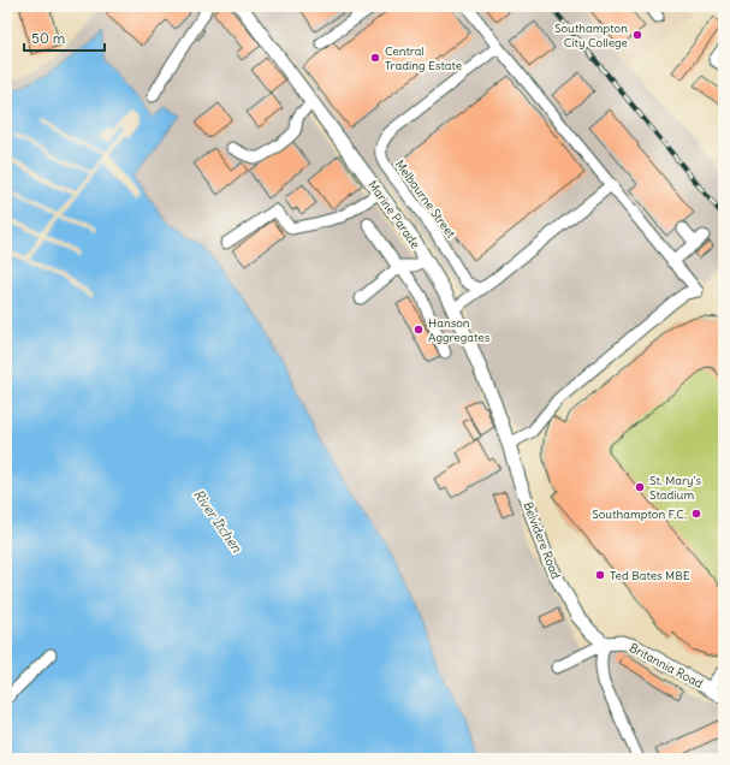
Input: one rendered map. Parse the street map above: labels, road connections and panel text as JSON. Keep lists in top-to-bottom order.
{
  "streets": {
    "main road": ["Marine Parade", "Belvidere Road", "Britannia Road"],
    "street": ["Melbourne Street"]
  },
  "crossings": [
    ["Marine Parade", "Belvidere Road"],
    ["Belvidere Road", "Britannia Road"]
  ],
  "water": ["River Itchen"],
  "places": [
    "Southampton City College",
    "Central Trading Estate",
    "Hanson Aggregates",
    "St. Mary's Stadium",
    "Southampton F.C.",
    "Ted Bates MBE"
  ],
  "scale_bar": "50 m"
}
